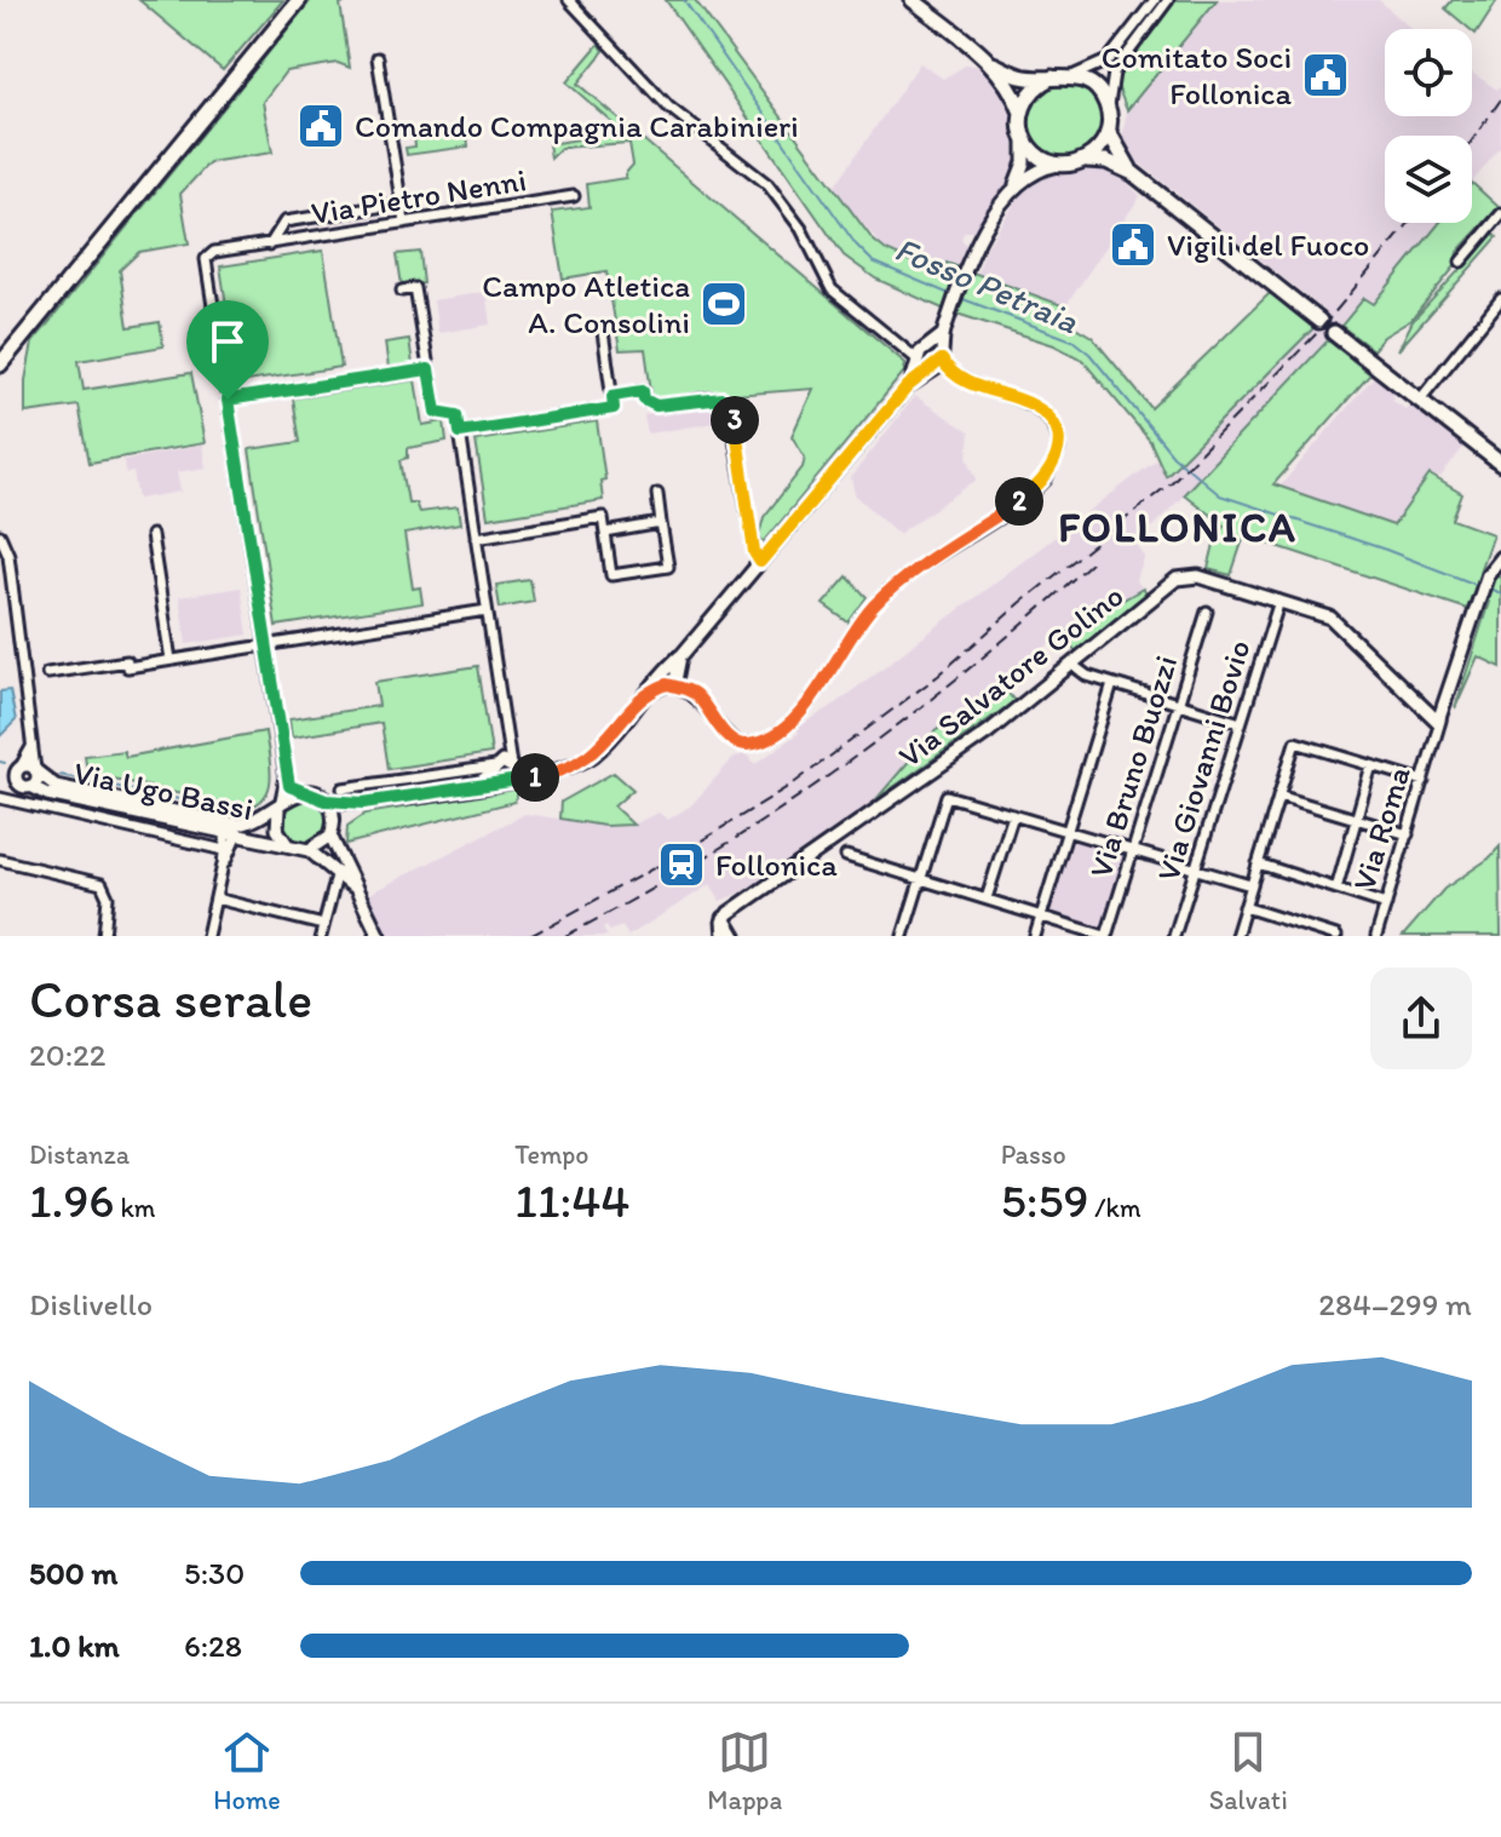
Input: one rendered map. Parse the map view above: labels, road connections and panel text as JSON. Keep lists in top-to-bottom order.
{
  "streets": {
    "street": [
      "Via Pietro Nenni",
      "Via Salvatore Golino",
      "Via Giovanni Bovio",
      "Via Bruno Buozzi",
      "Via Ugo Bassi",
      "Via Roma"
    ]
  },
  "crossings": [
    ["Via Salvatore Golino", "Via Giovanni Bovio"],
    ["Via Salvatore Golino", "Via Roma"]
  ],
  "districts": ["FOLLONICA"],
  "water": ["Fosso Petraia"],
  "places": {
    "public building": ["Comitato Soci Follonica", "Comando Compagnia Carabinieri", "Vigili del Fuoco"],
    "sports": ["Campo Atletica A. Consolini"],
    "station": ["Follonica"]
  },
  "page": {
    "pins": ["3", "2", "1"],
    "heading": ["Corsa serale", "20:22"],
    "stats": [
      ["Distanza", "1.96 km"],
      ["Tempo", "11:44"],
      ["Passo", "5:59 /km"]
    ],
    "chart": ["Dislivello", "284–299 m"],
    "list": [
      {
        "name": "500 m",
        "note": "5:30"
      },
      {
        "name": "1.0 km",
        "note": "6:28"
      }
    ],
    "tabs": ["Home", "Mappa", "Salvati"]
  }
}
